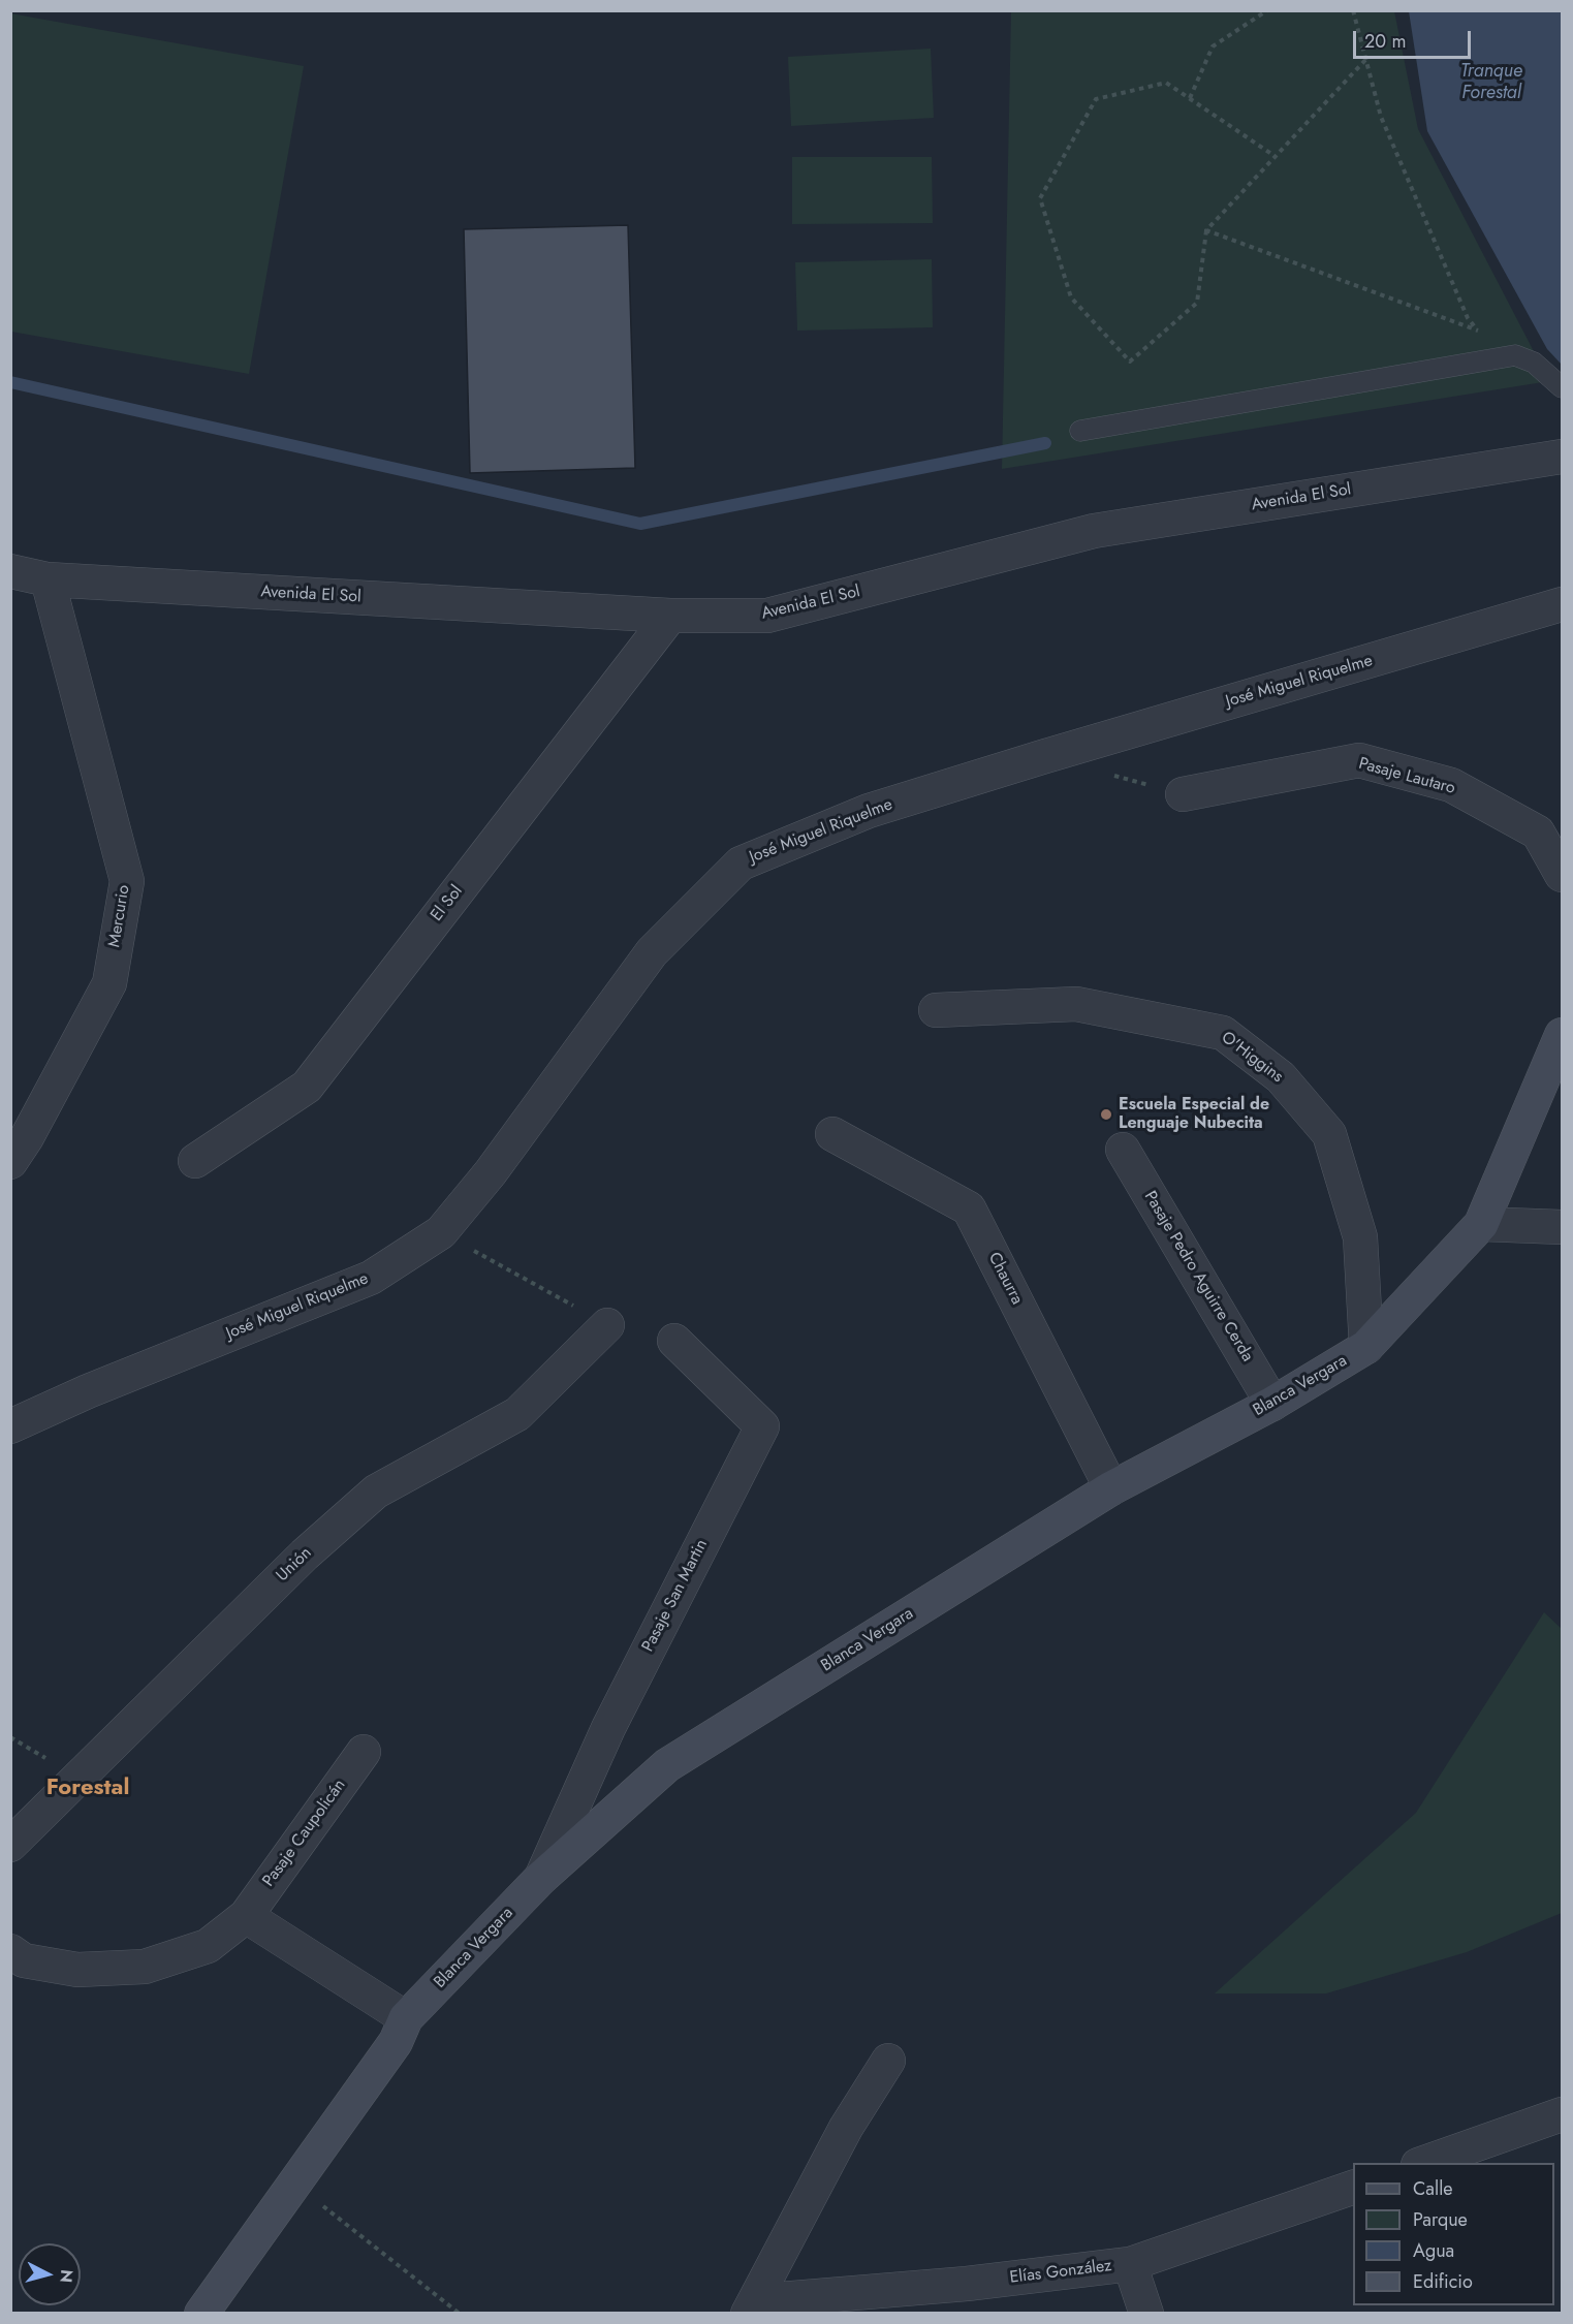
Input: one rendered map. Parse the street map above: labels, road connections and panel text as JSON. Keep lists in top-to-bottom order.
{
  "streets": {
    "street": [
      "Avenida El Sol",
      "José Miguel Riquelme",
      "Pasaje Lautaro",
      "El Sol",
      "Mercurio",
      "O'Higgins",
      "Pasaje Pedro Aguirre Cerda",
      "Chaurra",
      "Blanca Vergara",
      "Unión",
      "Pasaje San Martin",
      "Pasaje Caupolicán",
      "Elías González"
    ]
  },
  "crossings": [
    ["Avenida El Sol", "El Sol"],
    ["Avenida El Sol", "Mercurio"],
    ["O'Higgins", "Blanca Vergara"],
    ["Pasaje Pedro Aguirre Cerda", "Blanca Vergara"],
    ["Chaurra", "Blanca Vergara"],
    ["Blanca Vergara", "Pasaje San Martin"]
  ],
  "districts": ["Forestal"],
  "water": ["Tranque Forestal"],
  "places": ["Escuela Especial de Lenguaje Nubecita"],
  "legend": [
    "Calle",
    "Parque",
    "Agua",
    "Edificio"
  ],
  "scale_bar": "20 m",
  "north": "right"
}
